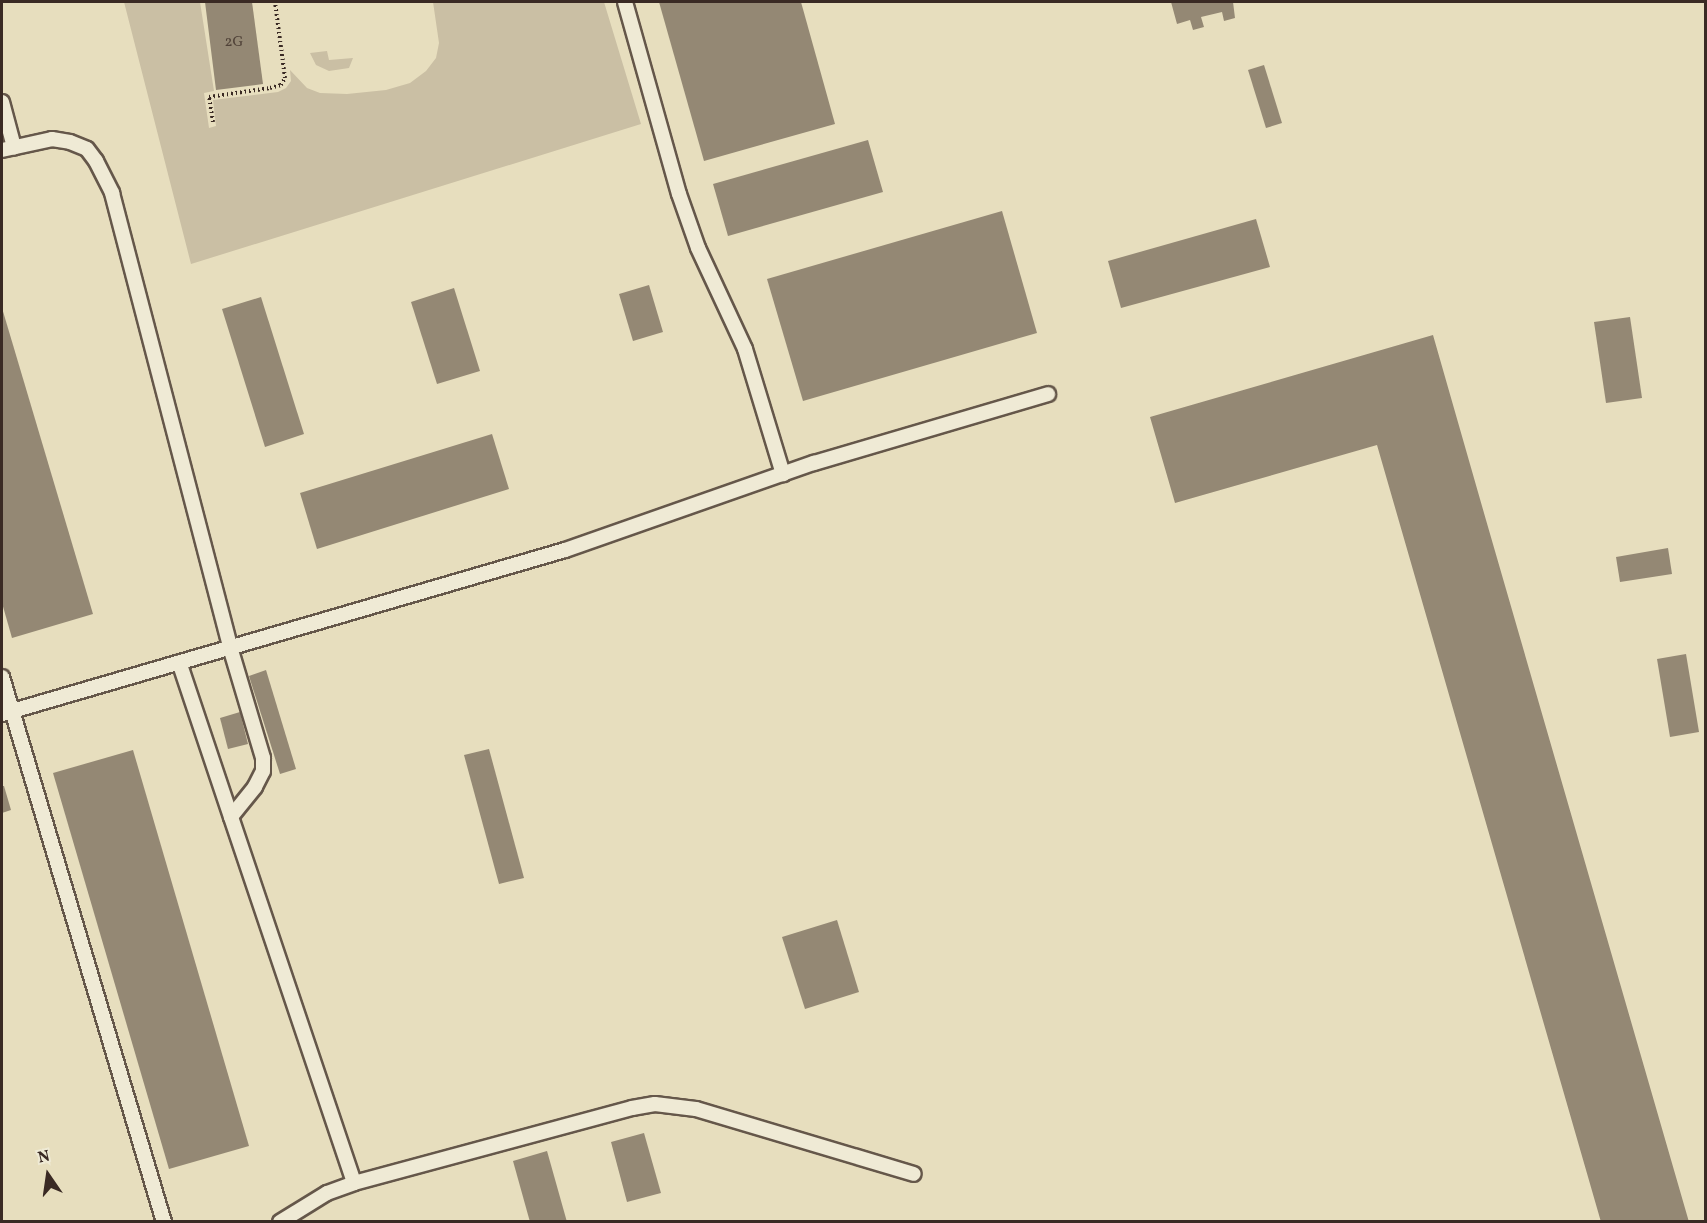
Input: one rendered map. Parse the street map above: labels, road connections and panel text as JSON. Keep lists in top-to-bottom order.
{
  "house_numbers": ["2G"],
  "north": "top"
}
